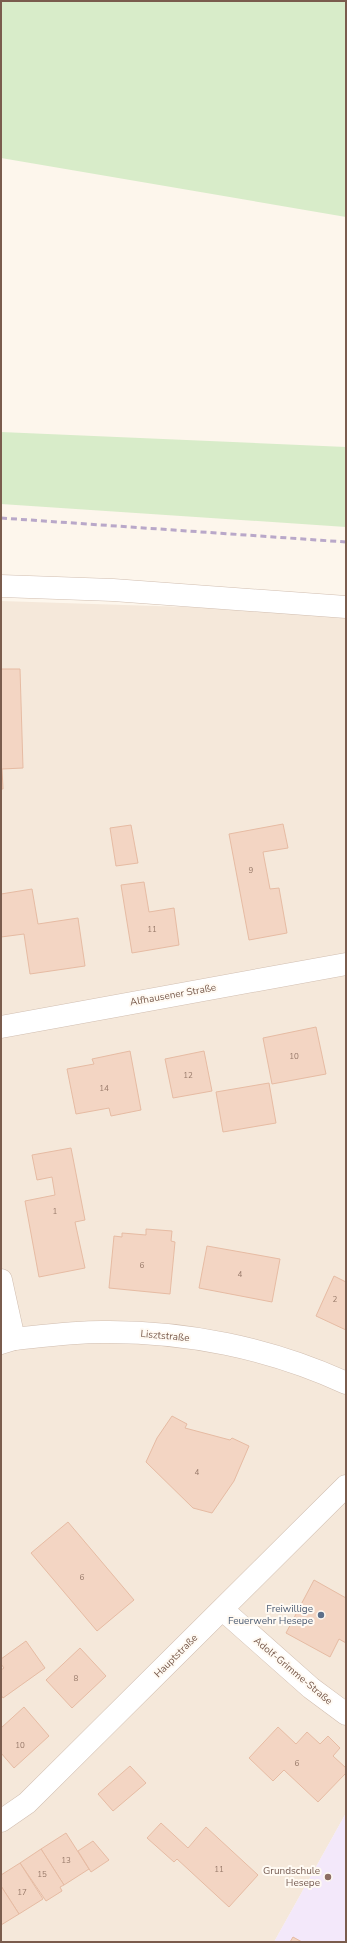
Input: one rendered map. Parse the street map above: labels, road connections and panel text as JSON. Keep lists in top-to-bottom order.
{
  "streets": {
    "street": [
      "Alfhausener Straße",
      "Lisztstraße",
      "Hauptstraße",
      "Adolf-Grimme-Straße"
    ]
  },
  "crossings": [
    ["Hauptstraße", "Adolf-Grimme-Straße"]
  ],
  "places": ["Freiwillige Feuerwehr Hesepe", "Grundschule Hesepe"],
  "house_numbers": [
    "9",
    "11",
    "10",
    "12",
    "14",
    "1",
    "6",
    "4",
    "2",
    "4",
    "6",
    "8",
    "10",
    "6",
    "13",
    "11",
    "15",
    "17"
  ]
}
